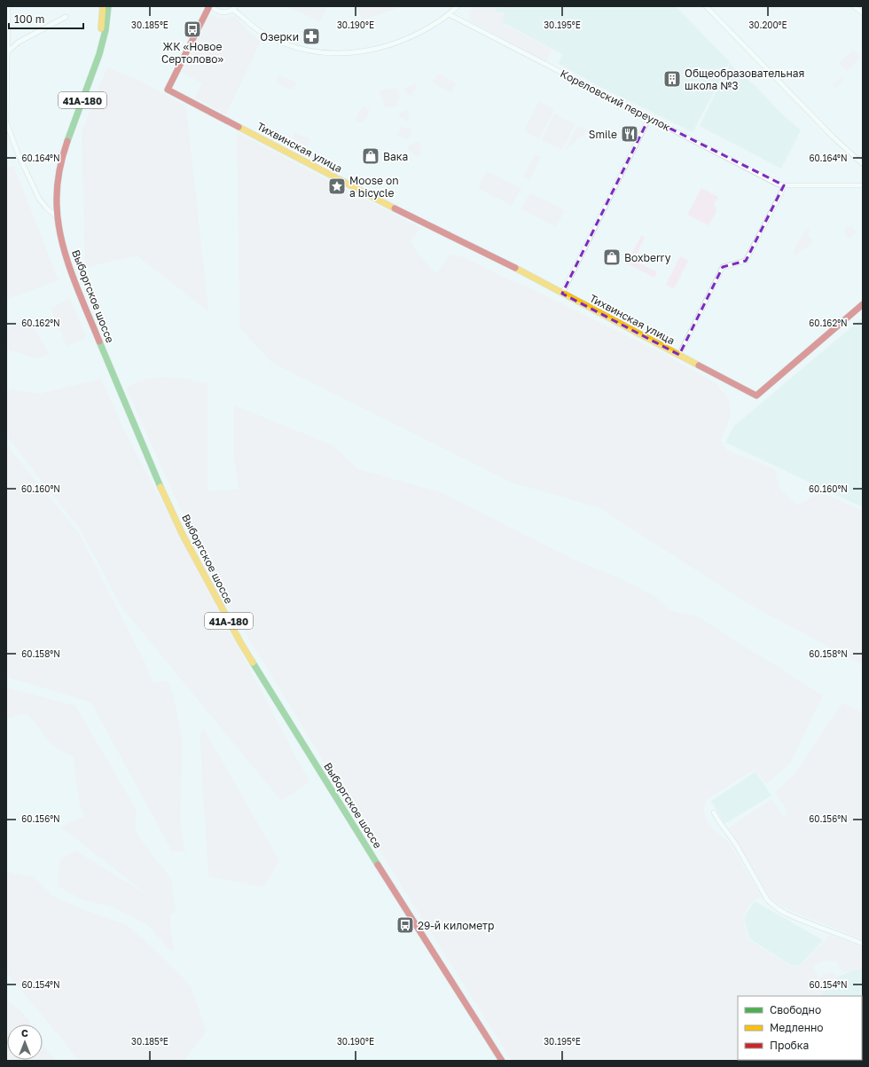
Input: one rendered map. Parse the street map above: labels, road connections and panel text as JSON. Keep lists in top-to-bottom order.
{
  "streets": {
    "main road": ["41А-180", "Тихвинская улица", "Выборгское шоссе"],
    "street": ["Кореловский переулок"]
  },
  "crossings": [
    ["Кореловский переулок", "Тихвинская улица"]
  ],
  "places": {
    "bus stop": ["ЖК «Новое Сертолово»", "29-й километр"],
    "pharmacy": ["Озерки"],
    "building": ["Общеобразовательная школа №3"],
    "restaurant": ["Smile"],
    "shop": ["Вака", "Boxberry"],
    "place": ["Moose on a bicycle"]
  },
  "legend": ["Свободно", "Медленно", "Пробка"],
  "scale_bar": "100 m",
  "north": "top",
  "coordinates": [
    "30.185°E",
    "30.190°E",
    "30.195°E",
    "30.200°E",
    "60.164°N",
    "60.162°N",
    "60.160°N",
    "60.158°N",
    "60.156°N",
    "60.154°N"
  ]
}
